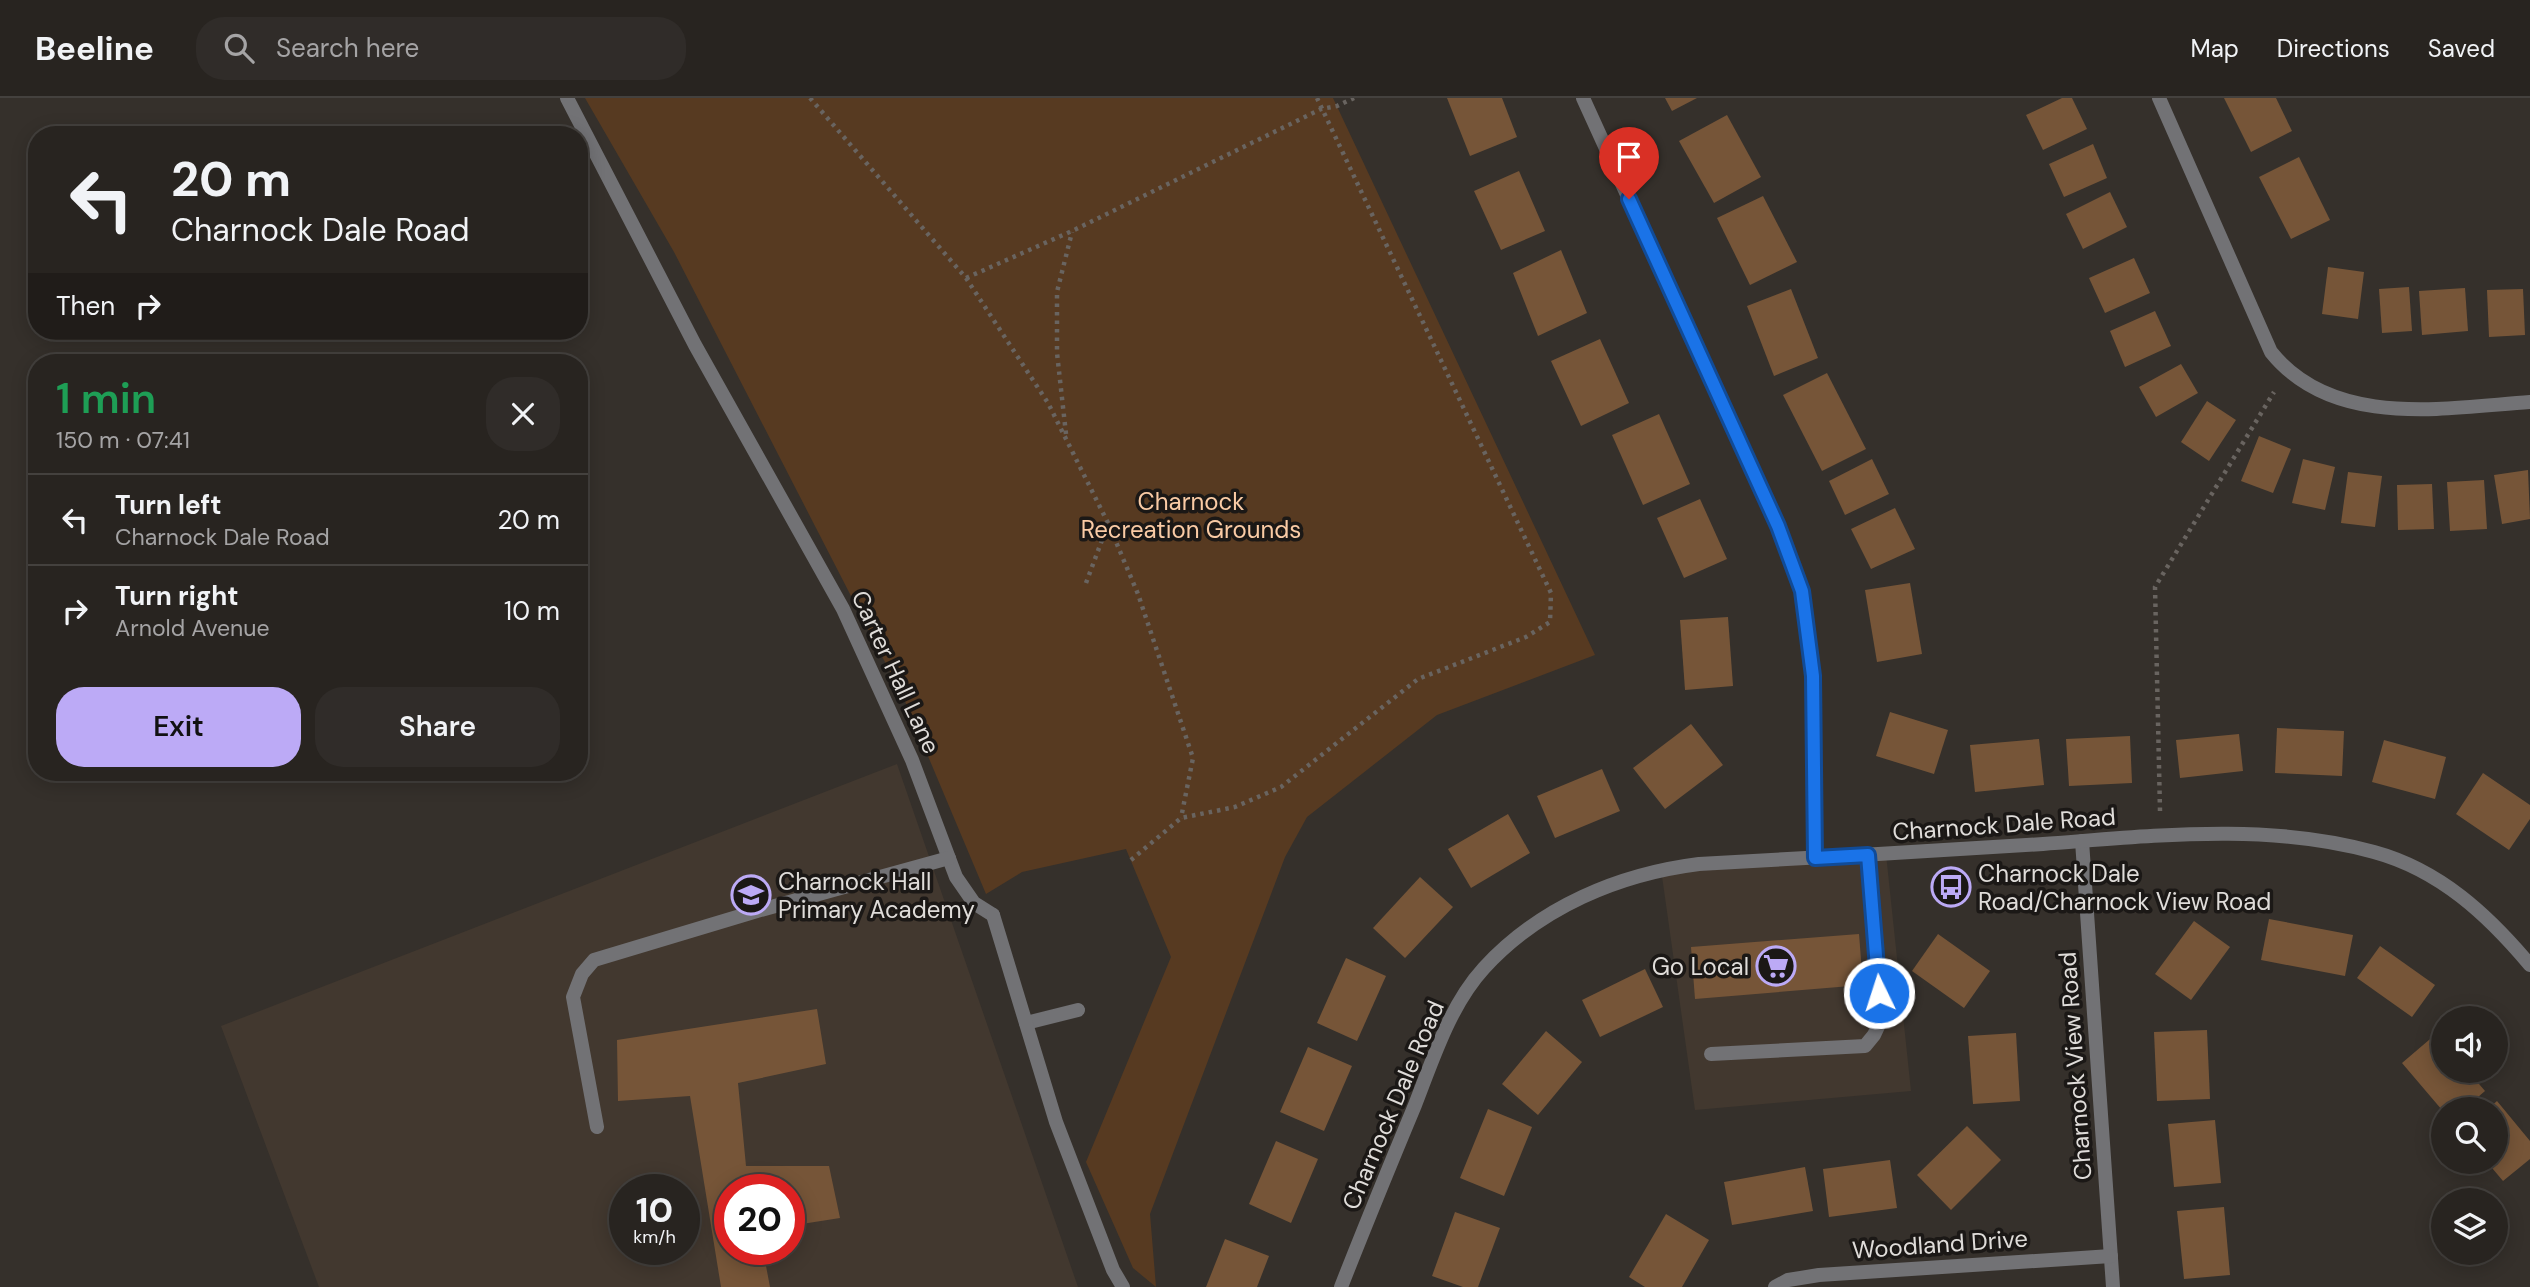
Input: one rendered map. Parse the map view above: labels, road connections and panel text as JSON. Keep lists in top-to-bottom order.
{
  "streets": {
    "street": [
      "Carter Hall Lane",
      "Charnock Dale Road",
      "Charnock View Road",
      "Woodland Drive"
    ]
  },
  "crossings": [
    ["Charnock Dale Road", "Charnock View Road"],
    ["Charnock View Road", "Woodland Drive"]
  ],
  "parks": ["Charnock Recreation Grounds"],
  "places": {
    "bus stop": ["Charnock Dale Road/Charnock View Road"],
    "school or university": ["Charnock Hall Primary Academy"],
    "supermarket": ["Go Local"]
  },
  "page": {
    "header": "Beeline",
    "search": "Search here",
    "nav": ["Map", "Directions", "Saved"],
    "turn": ["20 m", "Charnock Dale Road"],
    "then": "Then",
    "heading": ["1 min", "150 m · 07:41"],
    "list": [
      {
        "name": "Turn left",
        "note": "Charnock Dale Road",
        "value": "20 m"
      },
      {
        "name": "Turn right",
        "note": "Arnold Avenue",
        "value": "10 m"
      }
    ],
    "buttons": ["Exit", "Share"],
    "speed": "10 km/h",
    "limit": "20"
  }
}
